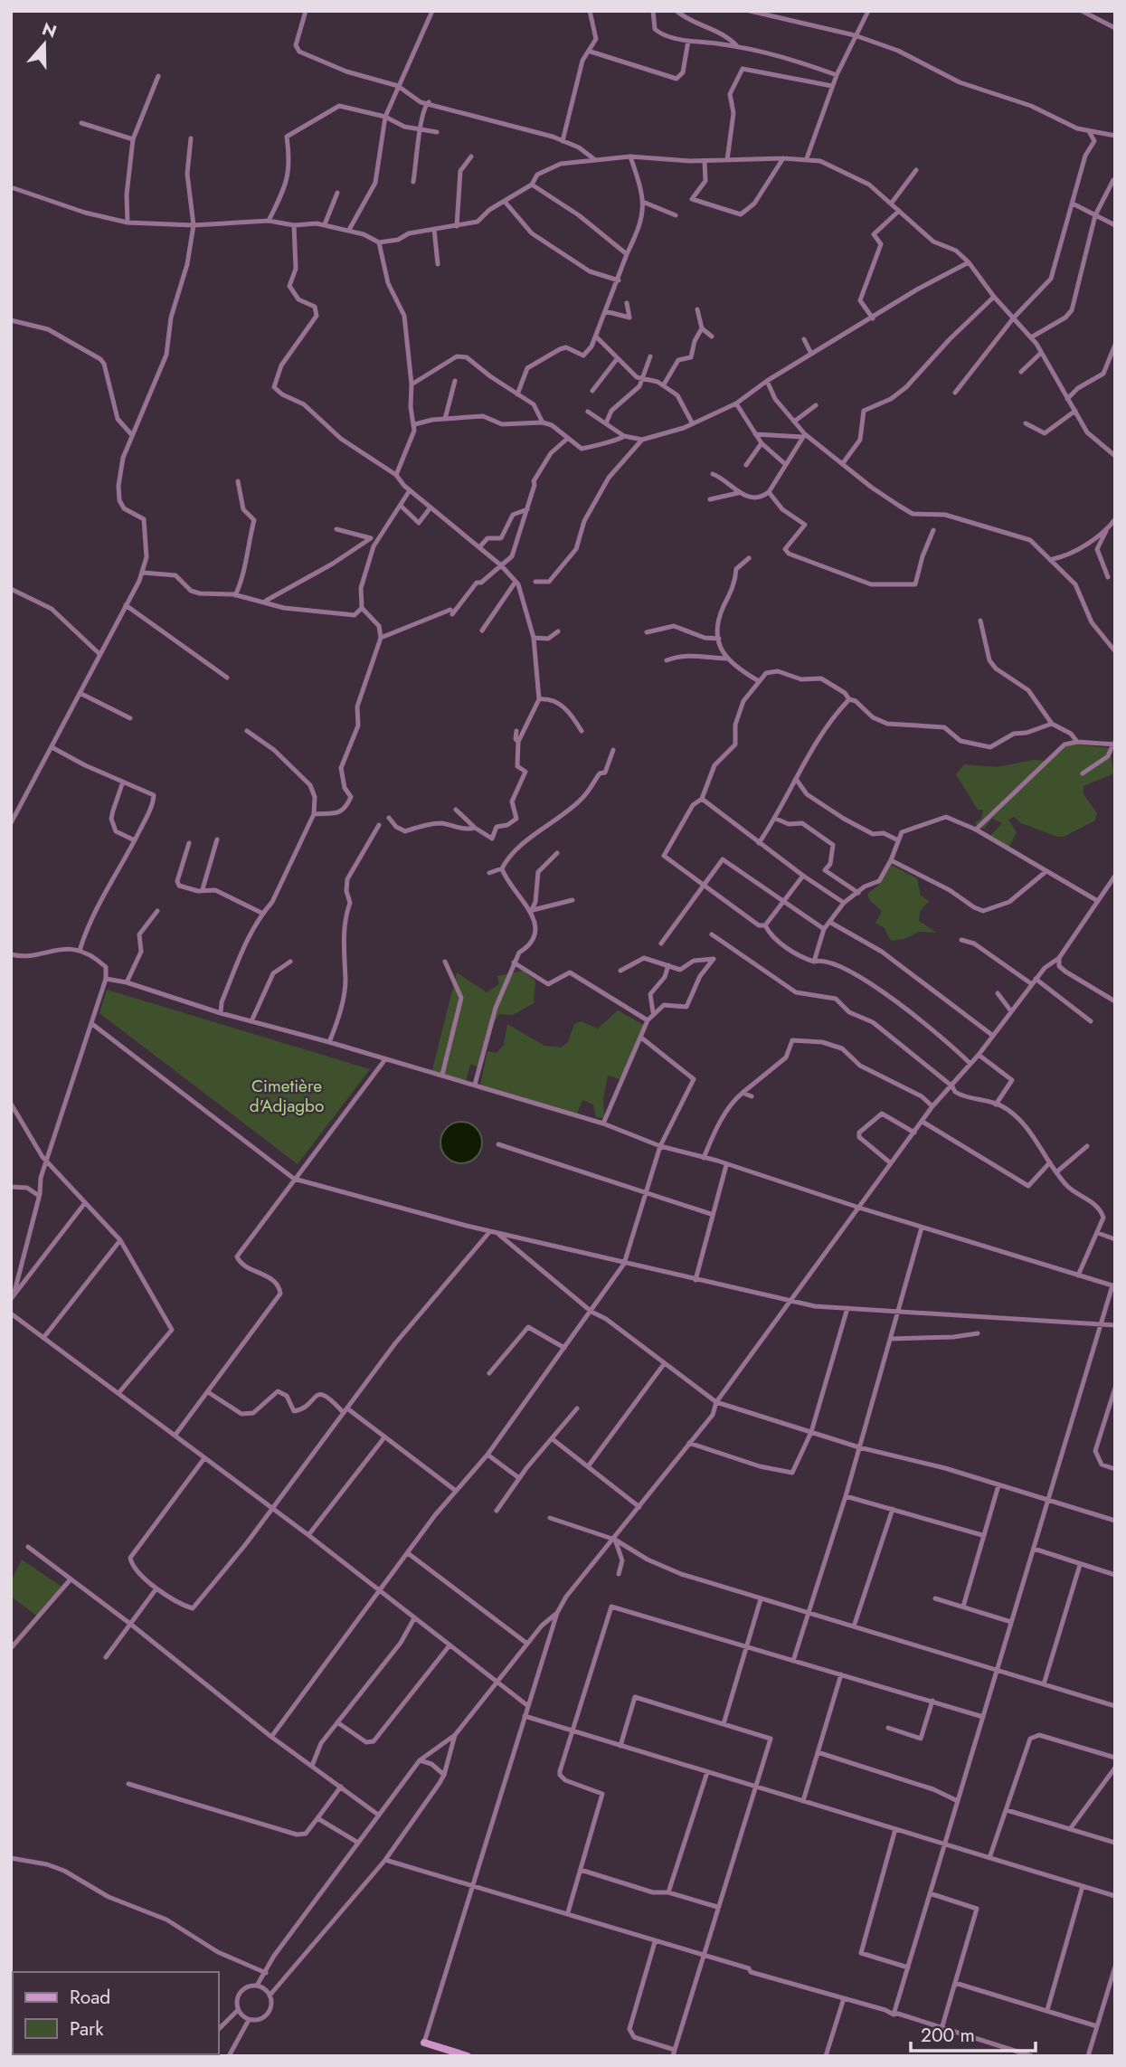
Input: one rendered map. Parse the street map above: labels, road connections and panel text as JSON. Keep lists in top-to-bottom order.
{
  "parks": ["Cimetière d'Adjagbo"],
  "legend": ["Road", "Park"],
  "scale_bar": "200 m",
  "north": "top"
}
